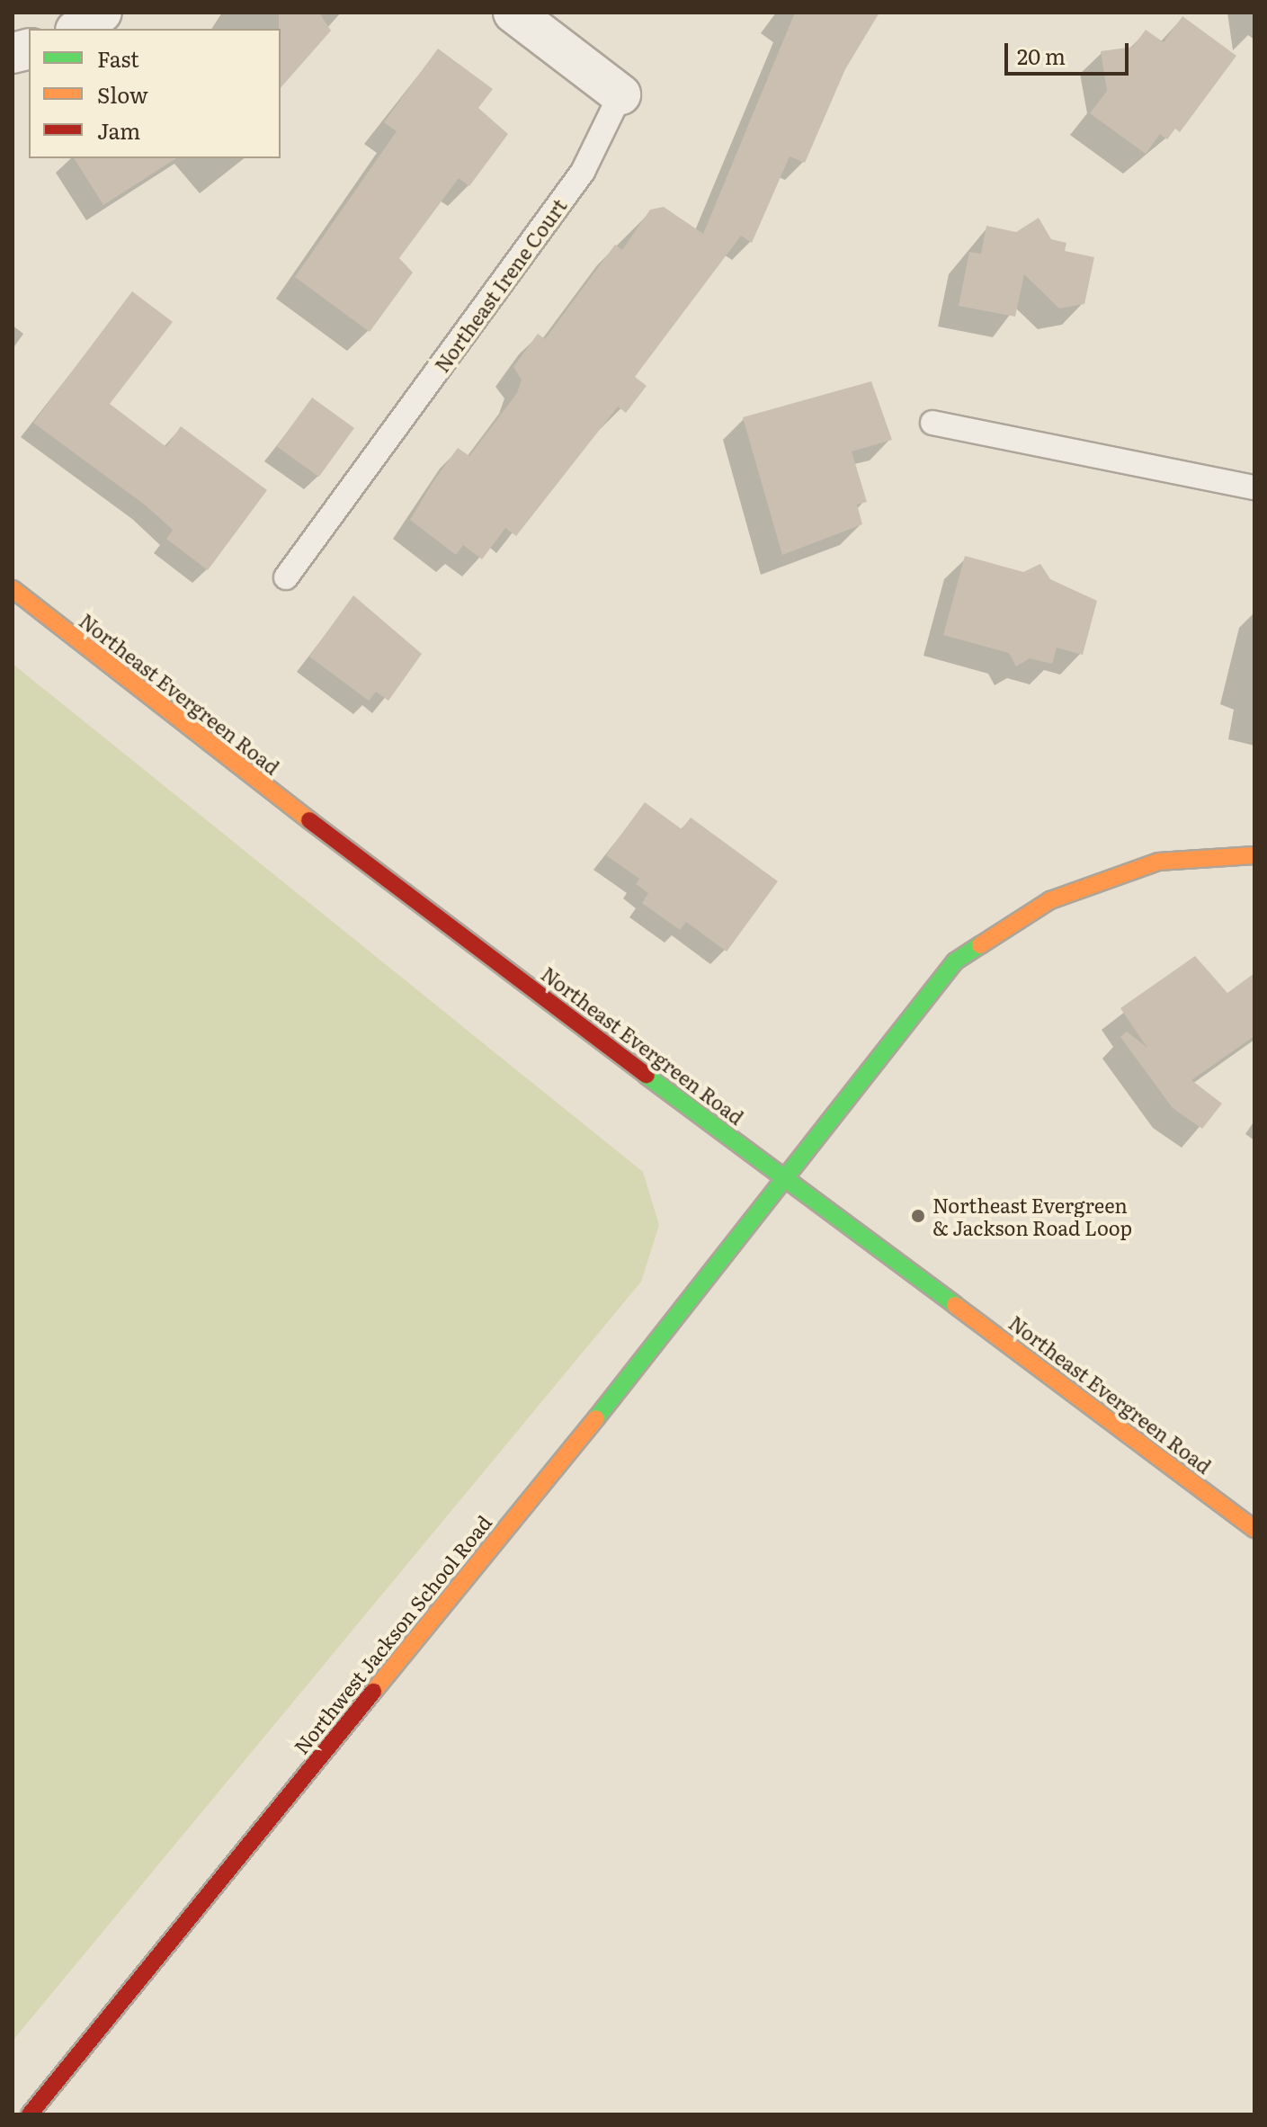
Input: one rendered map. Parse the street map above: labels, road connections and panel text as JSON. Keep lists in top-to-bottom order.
{
  "streets": {
    "main road": ["Northeast Evergreen Road", "Northwest Jackson School Road"],
    "street": ["Northeast Irene Court"]
  },
  "crossings": [
    ["Northeast Evergreen Road", "Northwest Jackson School Road"]
  ],
  "places": ["Northeast Evergreen & Jackson Road Loop"],
  "legend": ["Fast", "Slow", "Jam"],
  "scale_bar": "20 m"
}
